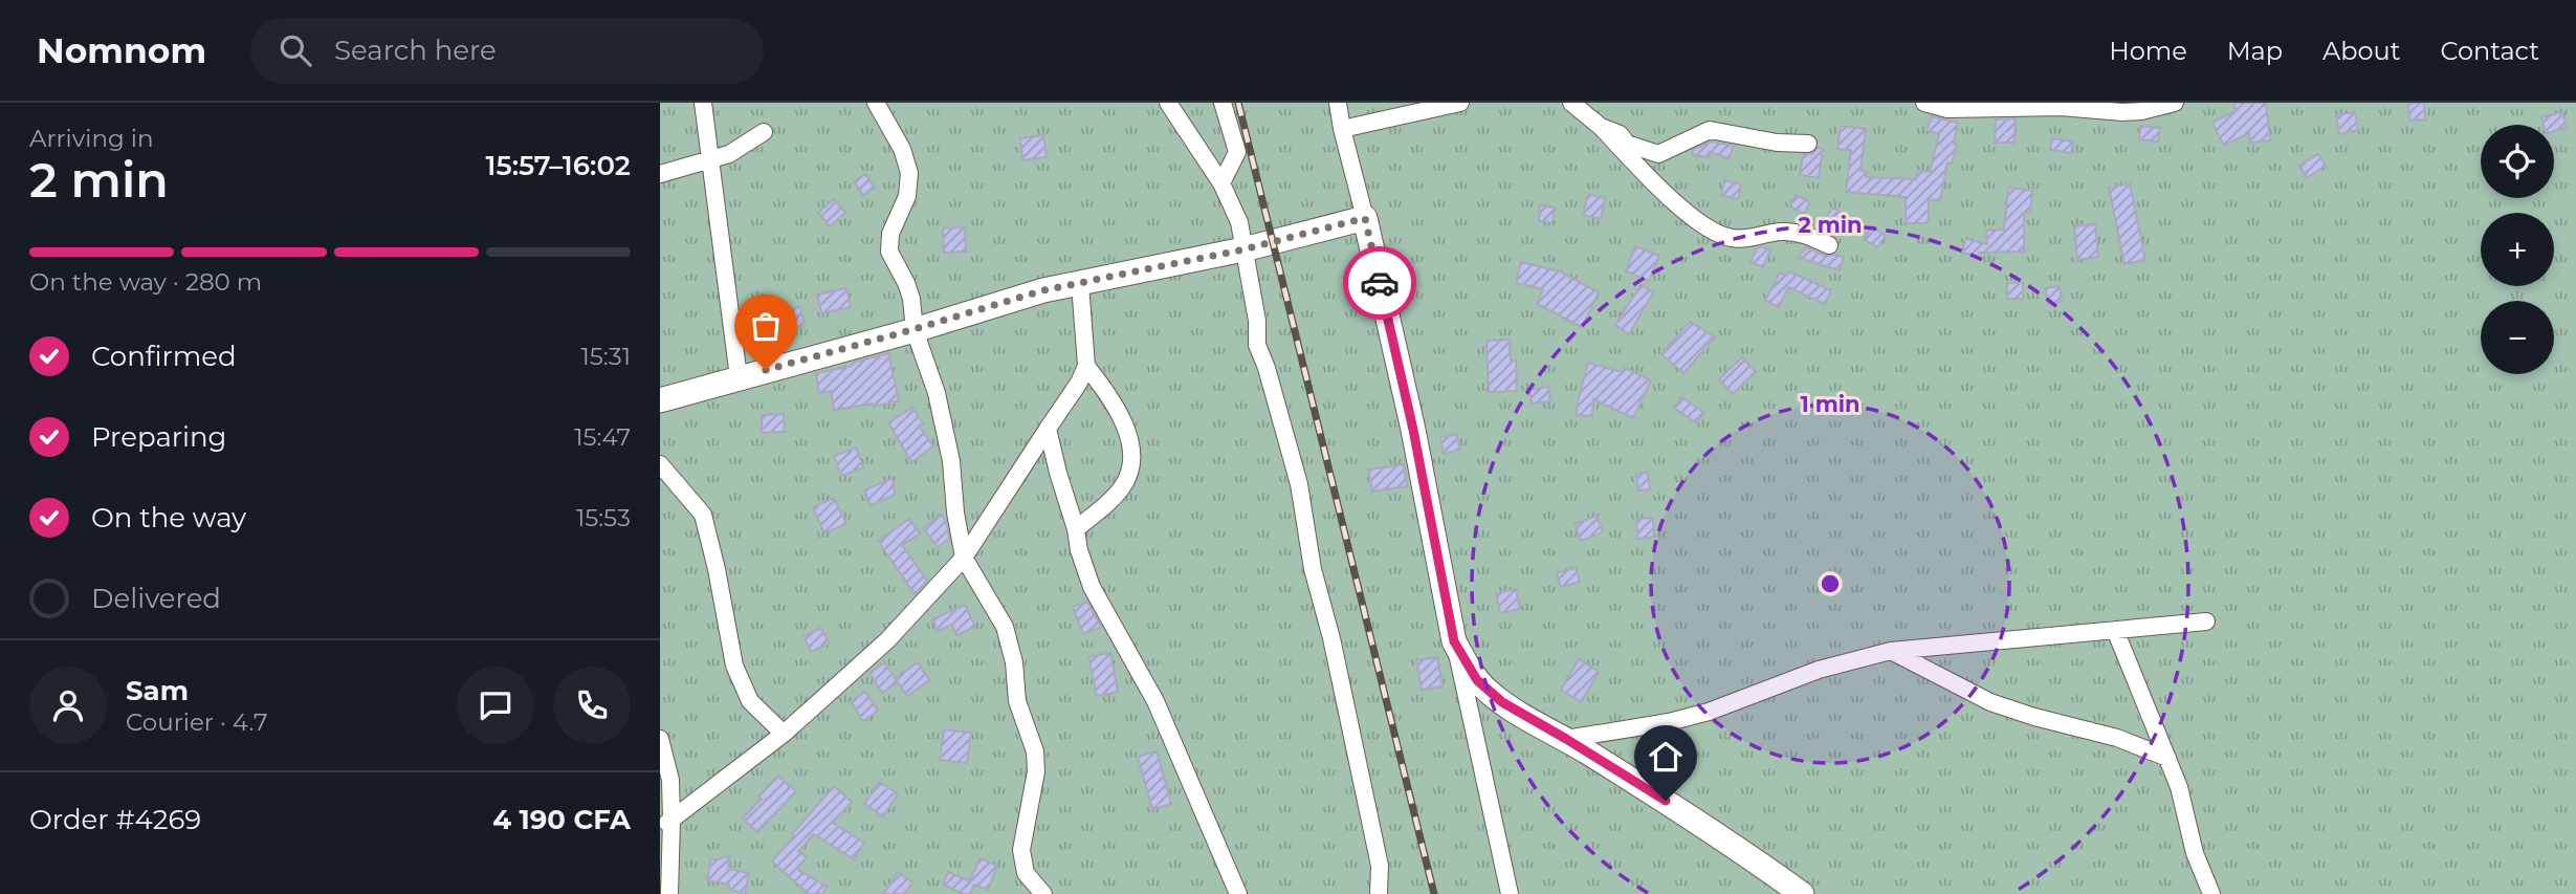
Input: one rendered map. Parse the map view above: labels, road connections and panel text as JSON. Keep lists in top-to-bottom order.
{
  "page": {
    "header": "Nomnom",
    "search": "Search here",
    "nav": [
      "Home",
      "Map",
      "About",
      "Contact"
    ],
    "heading": ["2 min", "Arriving in", "15:57–16:02"],
    "panel": [
      "Sam",
      "Courier · 4.7",
      "Order #4269",
      "4 190 CFA"
    ],
    "map_buttons": ["+", "−"],
    "bar": "On the way · 280 m",
    "list": [
      ["Confirmed", "15:31"],
      ["Preparing", "15:47"],
      ["On the way", "15:53"],
      "Delivered"
    ]
  },
  "rings": ["2 min", "1 min"]
}
